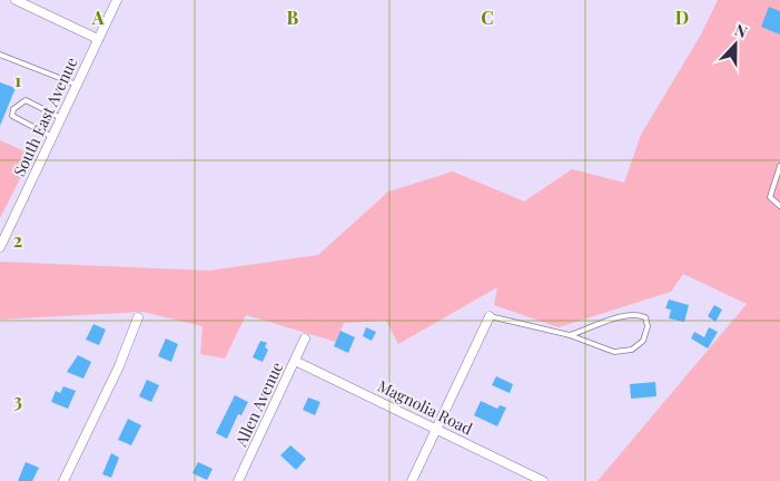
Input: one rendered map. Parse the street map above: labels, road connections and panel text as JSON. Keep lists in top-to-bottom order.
{
  "streets": {
    "street": ["South East Avenue", "Allen Avenue", "Magnolia Road"]
  },
  "crossings": [
    ["Allen Avenue", "Magnolia Road"]
  ],
  "north": "top",
  "grid": {
    "columns": [
      "A",
      "B",
      "C",
      "D"
    ],
    "rows": ["1", "2", "3"]
  }
}
